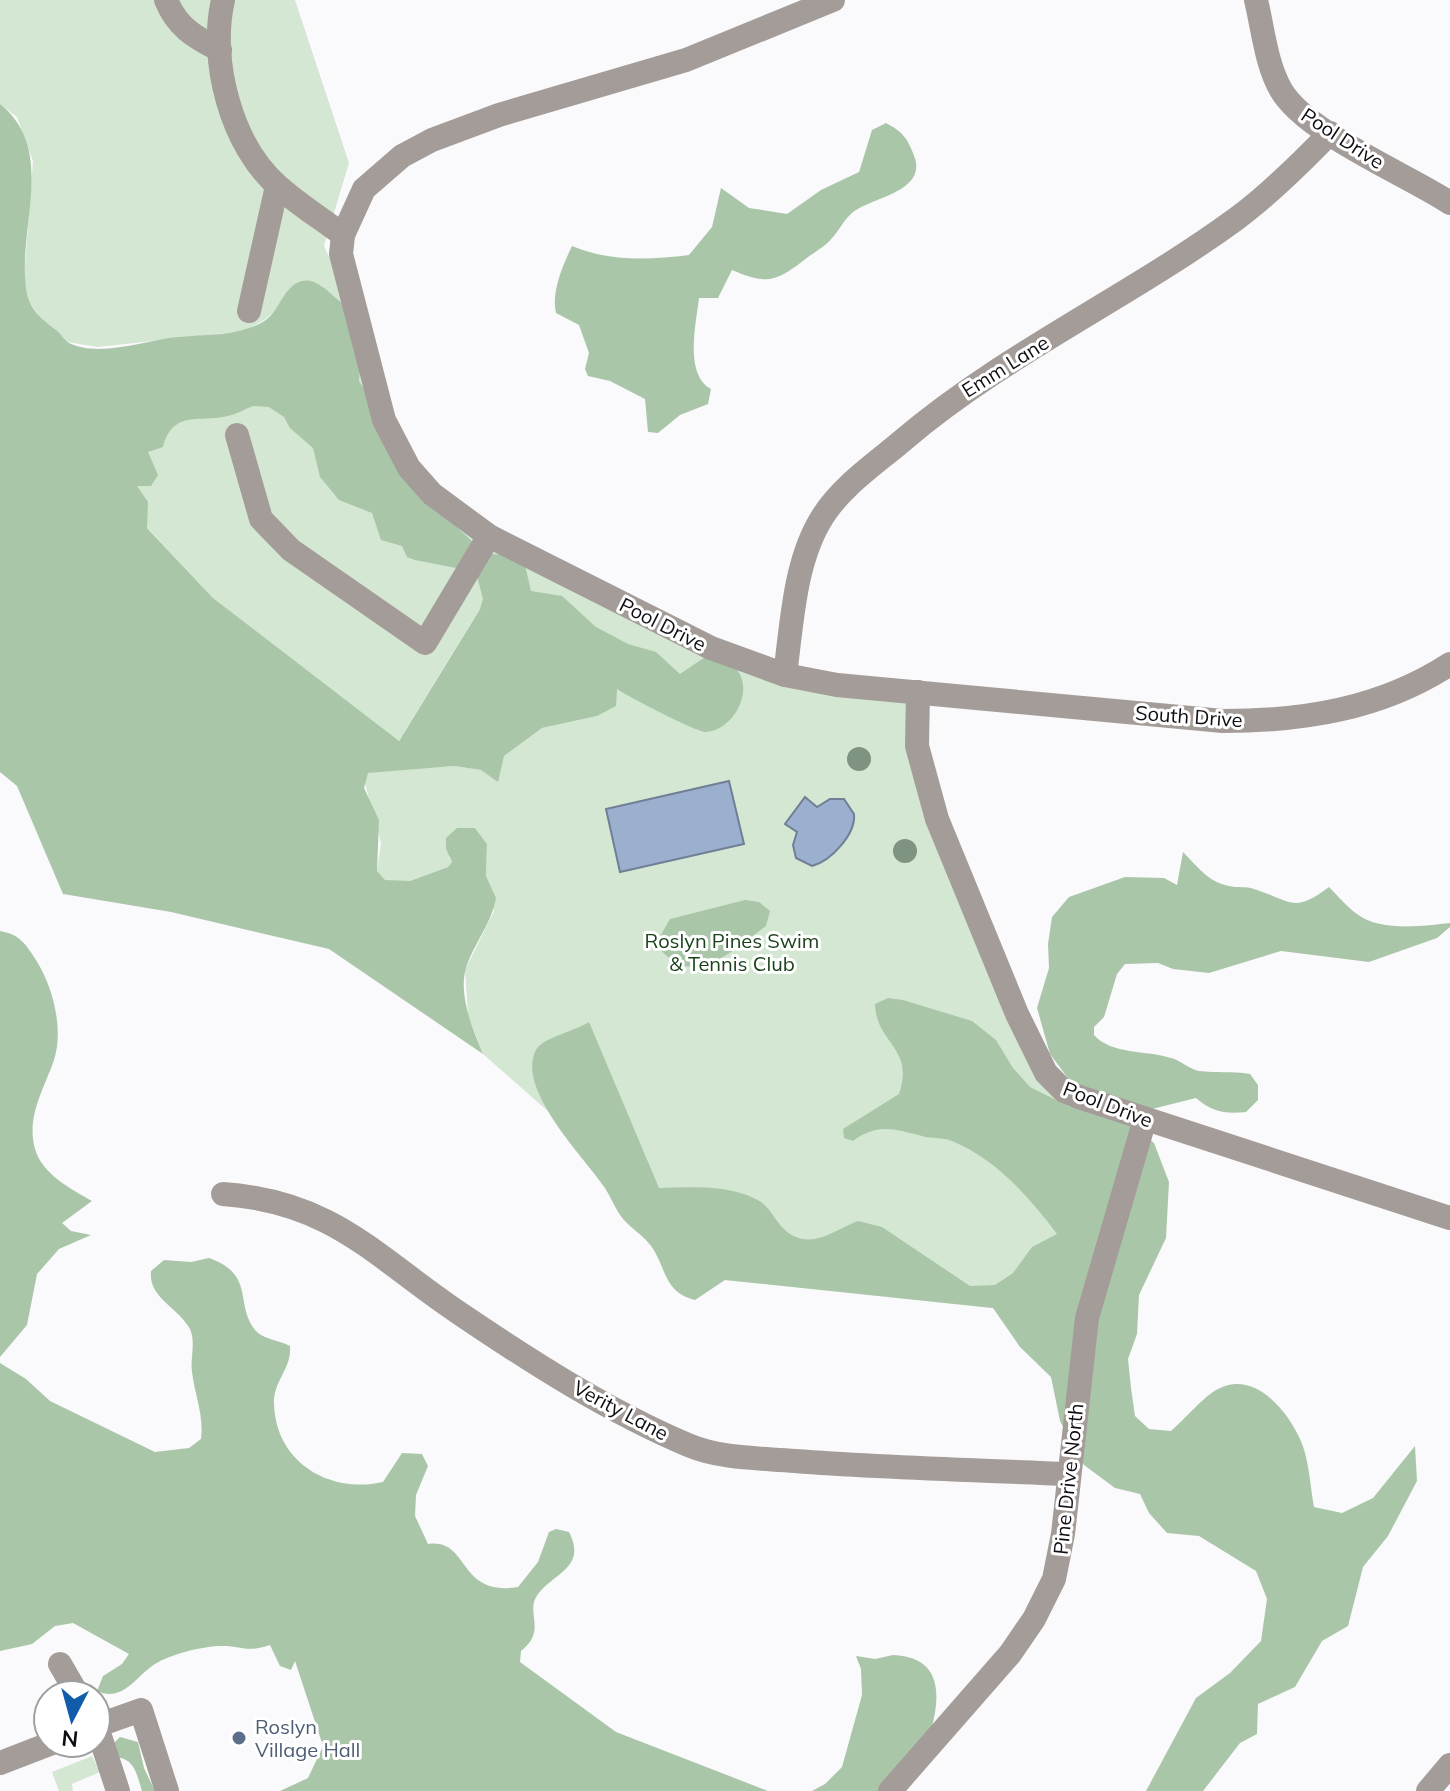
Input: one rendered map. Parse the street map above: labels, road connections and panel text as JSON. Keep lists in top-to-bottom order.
{
  "streets": {
    "street": [
      "Pool Drive",
      "Emm Lane",
      "South Drive",
      "Verity Lane",
      "Pine Drive North"
    ]
  },
  "crossings": [
    ["Pool Drive", "Emm Lane"],
    ["Pool Drive", "South Drive"],
    ["Pool Drive", "Pine Drive North"],
    ["Verity Lane", "Pine Drive North"]
  ],
  "parks": ["Roslyn Pines Swim & Tennis Club"],
  "places": ["Roslyn Village Hall"],
  "north": "bottom"
}
